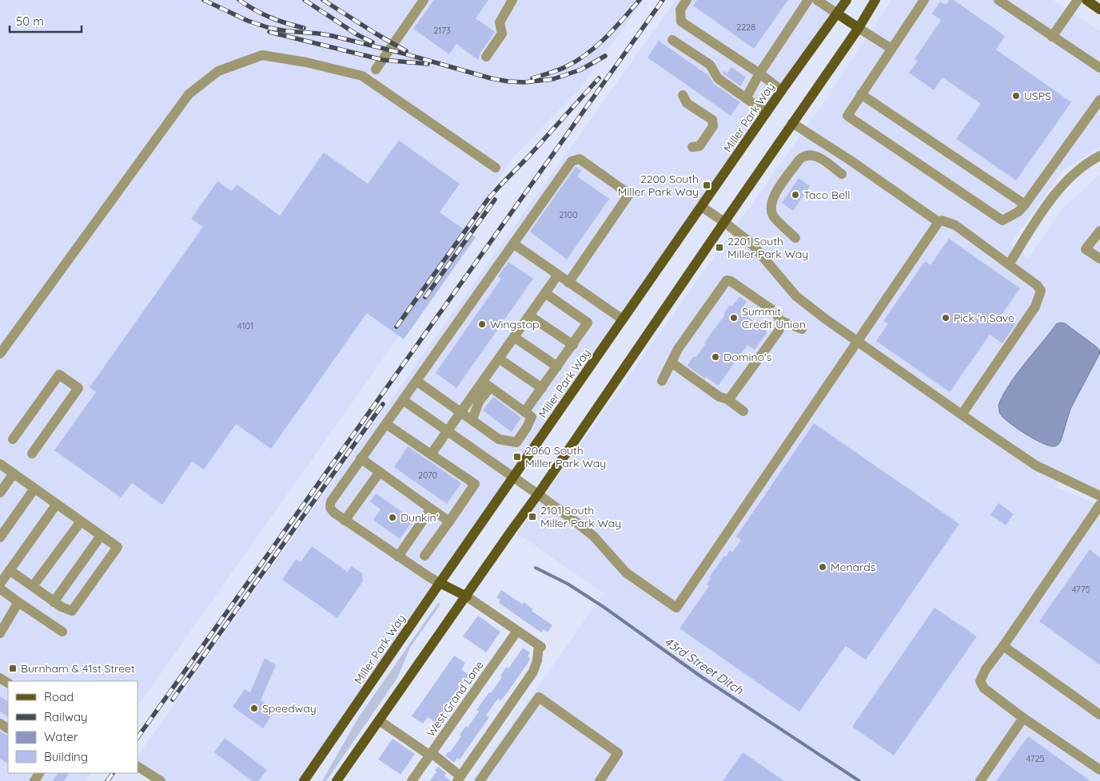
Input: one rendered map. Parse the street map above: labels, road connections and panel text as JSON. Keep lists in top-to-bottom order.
{
  "streets": {
    "main road": ["Miller Park Way"],
    "street": ["West Grand Lane"]
  },
  "water": ["43rd Street Ditch"],
  "places": {
    "other": [
      "USPS",
      "Taco Bell",
      "Summit Credit Union",
      "Pick 'n Save",
      "Wingstop",
      "Domino's",
      "Dunkin'",
      "Menards",
      "Speedway"
    ],
    "transit": [
      "2200 South Miller Park Way",
      "2201 South Miller Park Way",
      "2060 South Miller Park Way",
      "2101 South Miller Park Way",
      "Burnham & 41st Street"
    ]
  },
  "house_numbers": [
    "2228",
    "2173",
    "2100",
    "4101",
    "2070",
    "4775",
    "4725"
  ],
  "legend": [
    "Road",
    "Railway",
    "Water",
    "Building"
  ],
  "scale_bar": "50 m"
}
